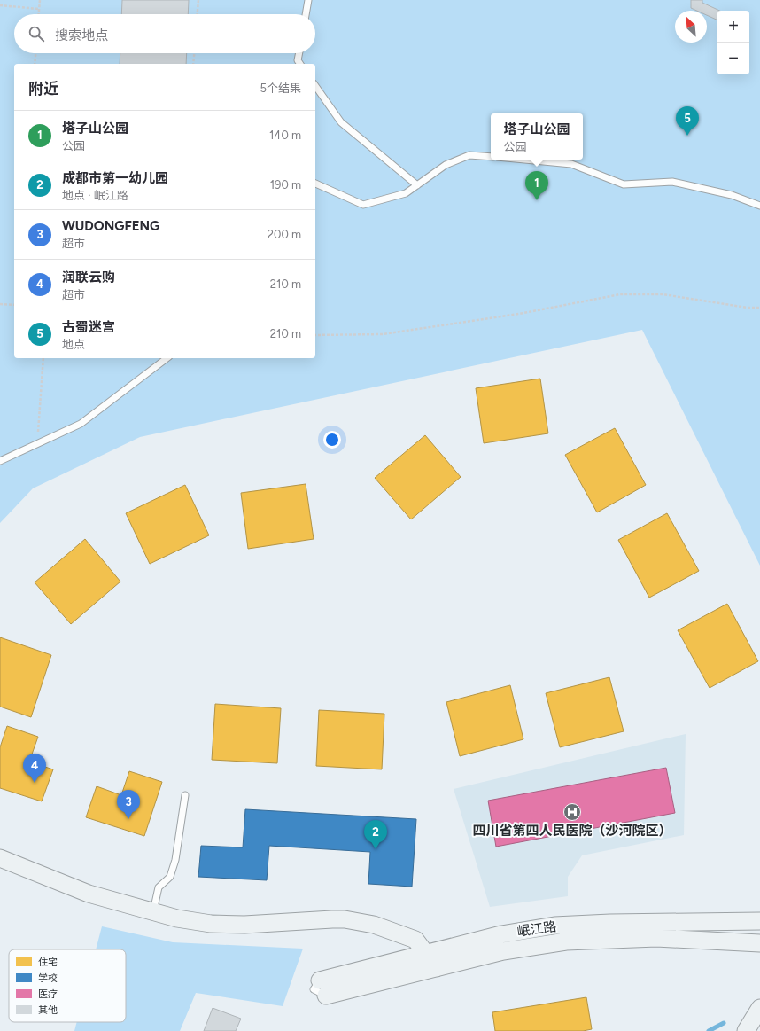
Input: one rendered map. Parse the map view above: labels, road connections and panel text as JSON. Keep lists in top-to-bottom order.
{
  "streets": {
    "street": ["岷江路"]
  },
  "places": {
    "hospital": ["四川省第四人民医院（沙河院区）"]
  },
  "legend": [
    "住宅",
    "学校",
    "医疗",
    "其他"
  ],
  "north": "top left",
  "page": {
    "map_buttons": ["+", "−"],
    "search": "搜索地点",
    "heading": ["附近", "5个结果"],
    "pins": [
      "5",
      "1",
      "4",
      "3",
      "2"
    ],
    "list": [
      {
        "mark": "1",
        "name": "塔子山公园",
        "note": "公园",
        "value": "140 m"
      },
      {
        "mark": "2",
        "name": "成都市第一幼儿园",
        "note": "地点 · 岷江路",
        "value": "190 m"
      },
      {
        "mark": "3",
        "name": "WUDONGFENG",
        "note": "超市",
        "value": "200 m"
      },
      {
        "mark": "4",
        "name": "润联云购",
        "note": "超市",
        "value": "210 m"
      },
      {
        "mark": "5",
        "name": "古蜀迷宫",
        "note": "地点",
        "value": "210 m"
      }
    ],
    "popup": ["塔子山公园", "公园"]
  }
}
